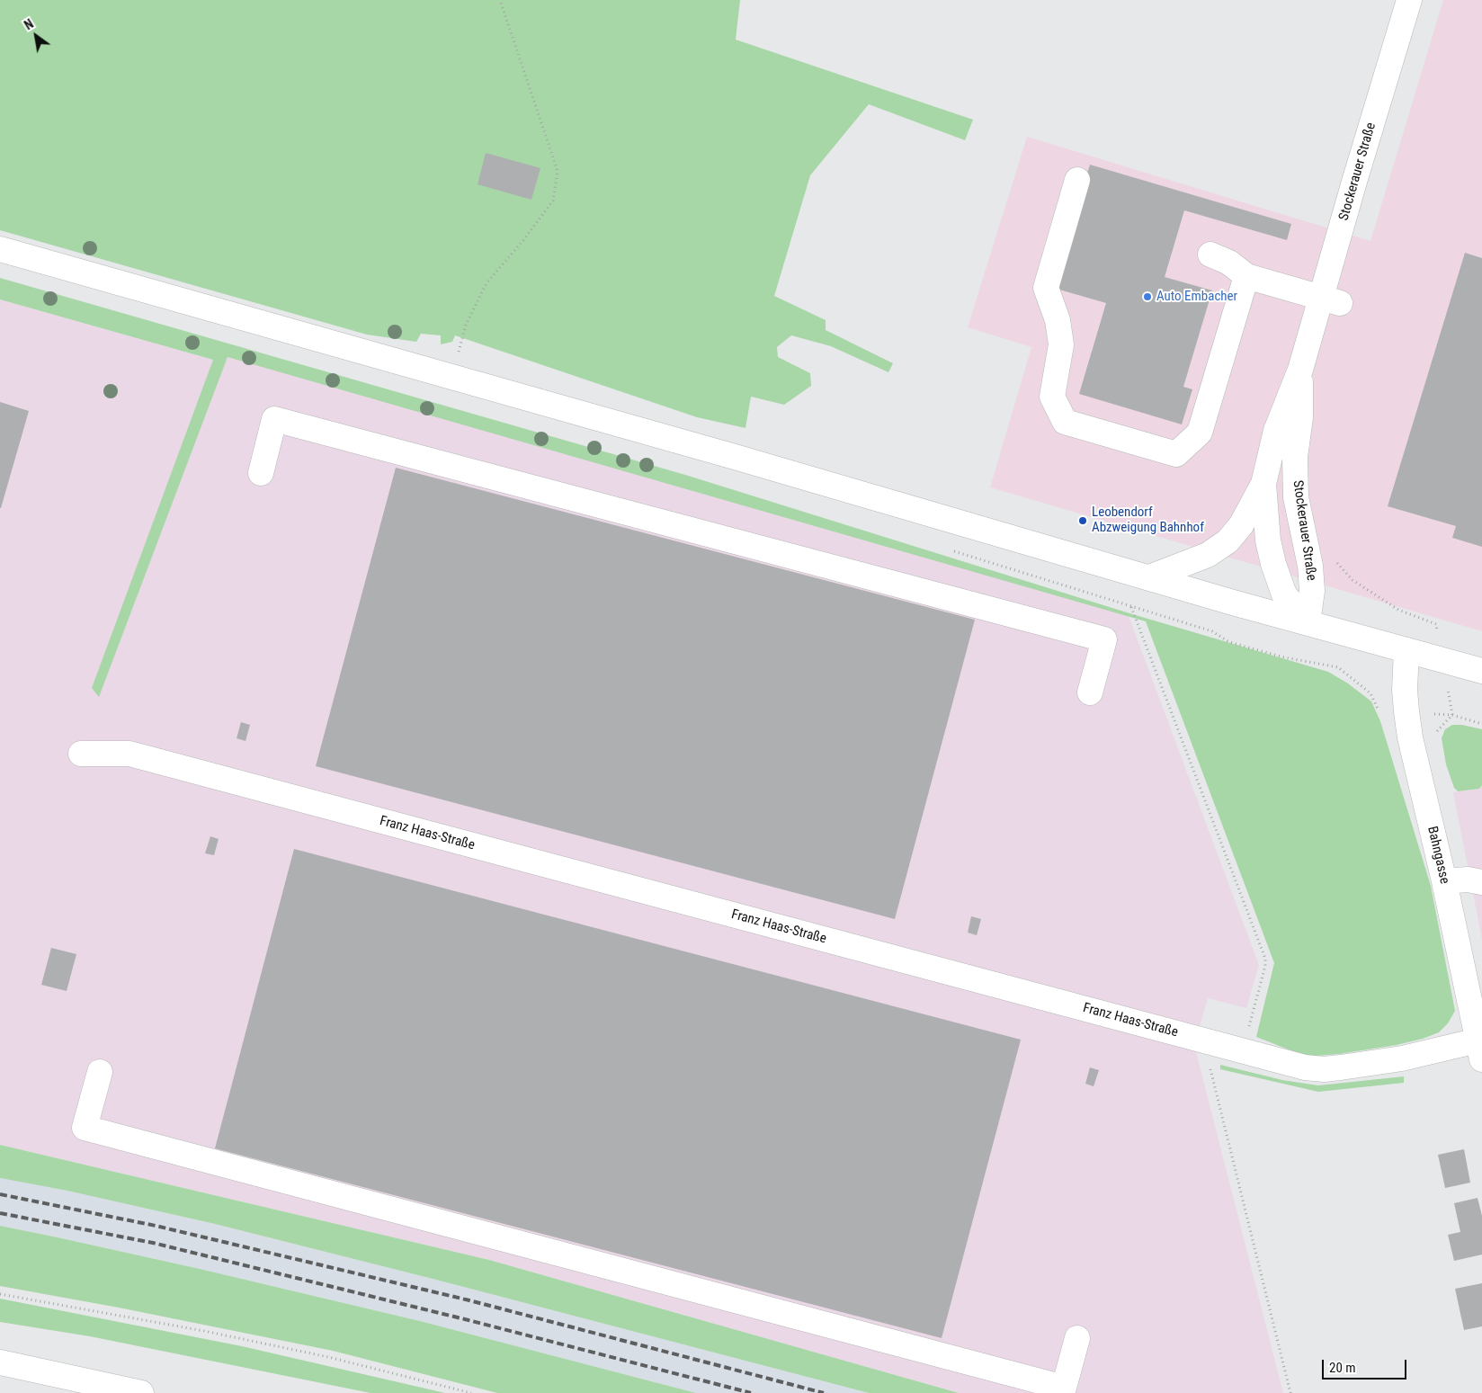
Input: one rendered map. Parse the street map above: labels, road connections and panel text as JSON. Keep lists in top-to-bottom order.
{
  "streets": {
    "main road": ["Stockerauer Straße", "Franz Haas-Straße", "Bahngasse"]
  },
  "crossings": [
    ["Franz Haas-Straße", "Bahngasse"]
  ],
  "places": ["Auto Embacher", "Leobendorf Abzweigung Bahnhof"],
  "scale_bar": "20 m",
  "north": "top left"
}
